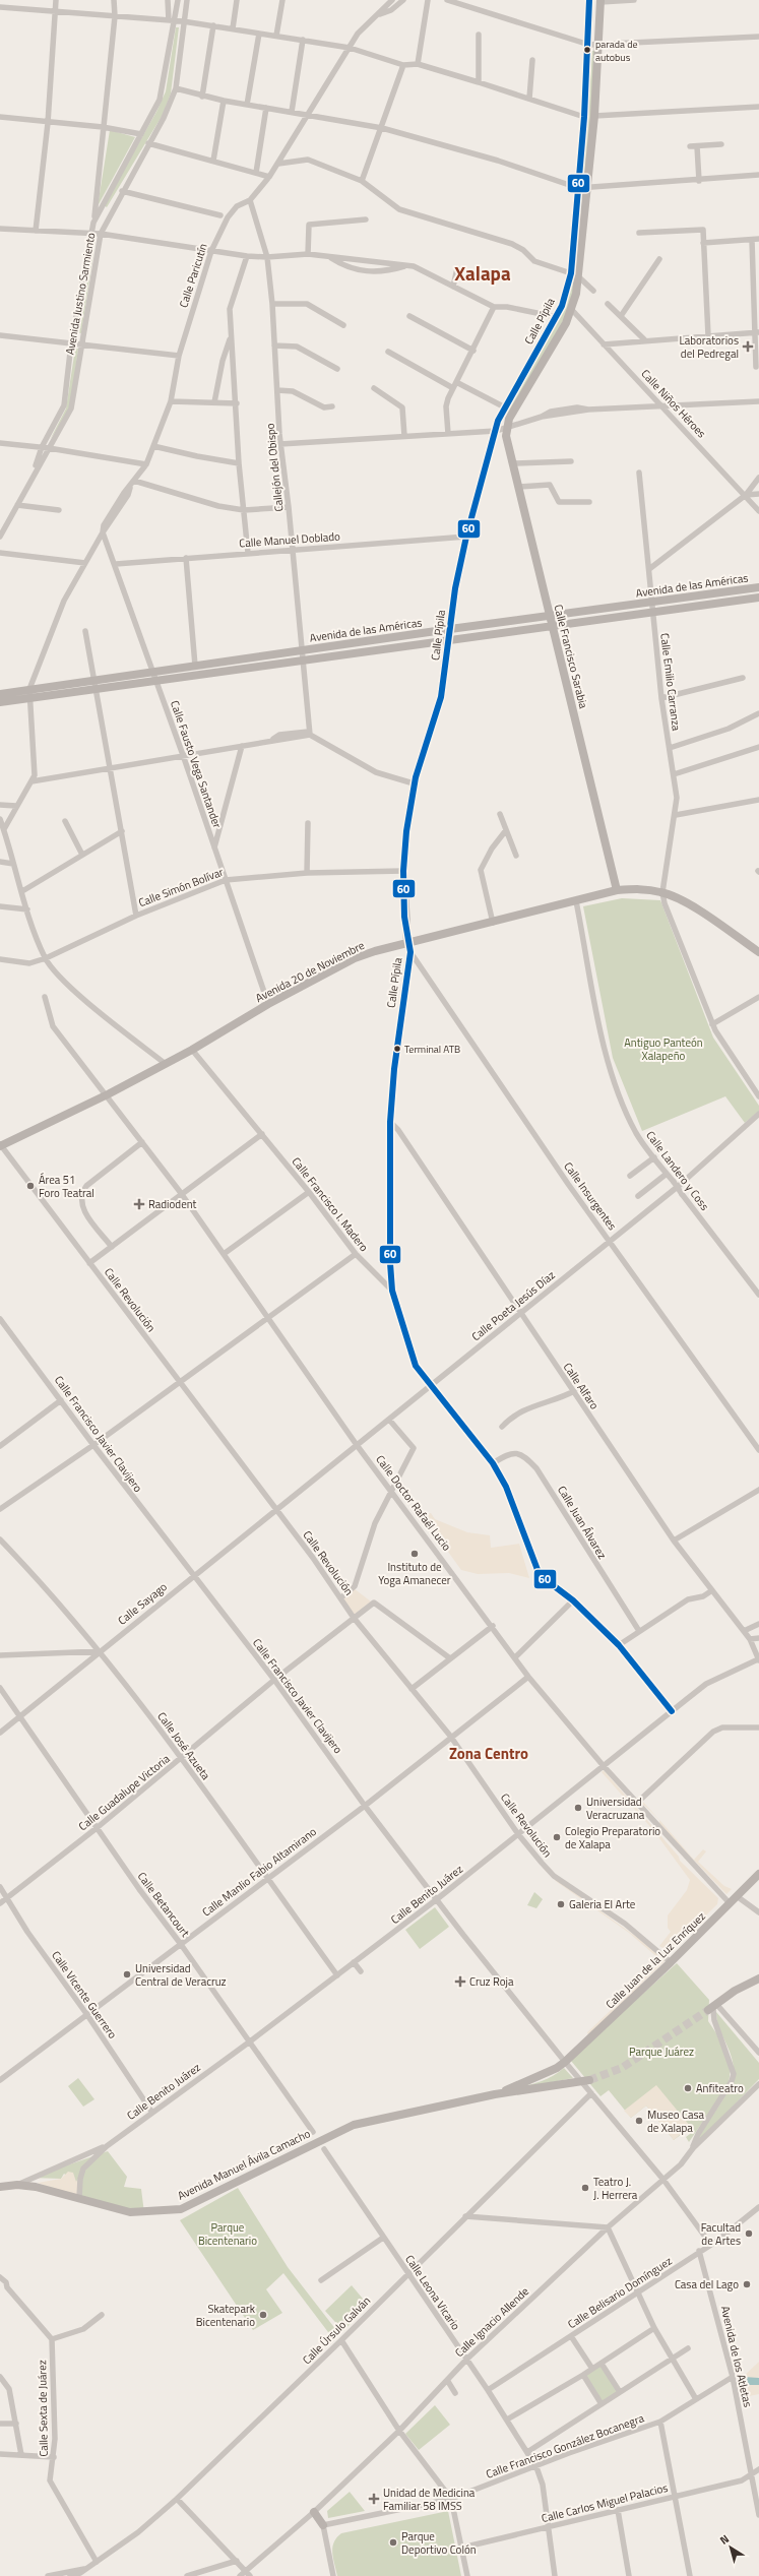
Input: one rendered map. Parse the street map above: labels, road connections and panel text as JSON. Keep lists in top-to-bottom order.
{
  "streets": {
    "main road": [
      "Calle Pípila",
      "Avenida de las Américas",
      "Calle Francisco Sarabia",
      "Avenida 20 de Noviembre",
      "Calle Juan de la Luz Enríquez",
      "Avenida Manuel Ávila Camacho"
    ],
    "street": [
      "Calle Paricutín",
      "Avenida Justino Sarmiento",
      "Calle Niños Héroes",
      "Callejón del Obispo",
      "Calle Manuel Doblado",
      "Calle Emilio Carranza",
      "Calle Fausto Vega Santander",
      "Calle Simón Bolívar",
      "Calle Landero y Coss",
      "Calle Insurgentes",
      "Calle Francisco I. Madero",
      "Calle Revolución",
      "Calle Poeta Jesús Díaz",
      "Calle Alfaro",
      "Calle Francisco Javier Clavijero",
      "Calle Doctor Rafaél Lucio",
      "Calle Juan Álvarez",
      "Calle Sayago",
      "Calle José Azueta",
      "Calle Guadalupe Victoria",
      "Calle Manlio Fabio Altamirano",
      "Calle Benito Juárez",
      "Calle Betancourt",
      "Calle Vicente Guerrero",
      "Calle Leona Vicario",
      "Calle Belisario Domínguez",
      "Calle Ignacio Allende",
      "Calle Úrsulo Galván",
      "Avenida de los Atletas",
      "Calle Sexta de Juárez",
      "Calle Francisco González Bocanegra",
      "Calle Carlos Miguel Palacios"
    ]
  },
  "crossings": [
    ["Calle Paricutín", "Callejón del Obispo"],
    ["Calle Paricutín", "Avenida de las Américas"],
    ["Calle Paricutín", "Calle Fausto Vega Santander"],
    ["Calle Pípila", "Calle Niños Héroes"],
    ["Calle Pípila", "Calle Manuel Doblado"],
    ["Calle Pípila", "Avenida de las Américas"],
    ["Calle Pípila", "Calle Francisco Sarabia"],
    ["Calle Pípila", "Calle Simón Bolívar"],
    ["Calle Pípila", "Avenida 20 de Noviembre"],
    ["Calle Pípila", "Calle Insurgentes"],
    ["Calle Pípila", "Calle Francisco I. Madero"],
    ["Calle Pípila", "Calle Alfaro"],
    ["Callejón del Obispo", "Calle Manuel Doblado"],
    ["Callejón del Obispo", "Avenida de las Américas"],
    ["Calle Manuel Doblado", "Calle Fausto Vega Santander"],
    ["Avenida de las Américas", "Calle Francisco Sarabia"],
    ["Avenida de las Américas", "Calle Emilio Carranza"],
    ["Avenida de las Américas", "Calle Fausto Vega Santander"],
    ["Calle Francisco Sarabia", "Avenida 20 de Noviembre"],
    ["Calle Emilio Carranza", "Avenida 20 de Noviembre"],
    ["Calle Fausto Vega Santander", "Calle Simón Bolívar"],
    ["Calle Fausto Vega Santander", "Avenida 20 de Noviembre"],
    ["Avenida 20 de Noviembre", "Calle Landero y Coss"],
    ["Avenida 20 de Noviembre", "Calle Francisco I. Madero"],
    ["Avenida 20 de Noviembre", "Calle Revolución"],
    ["Avenida 20 de Noviembre", "Calle Doctor Rafaél Lucio"],
    ["Calle Insurgentes", "Calle Poeta Jesús Díaz"],
    ["Calle Francisco I. Madero", "Calle Poeta Jesús Díaz"],
    ["Calle Francisco I. Madero", "Calle Juan Álvarez"],
    ["Calle Francisco I. Madero", "Calle Benito Juárez"],
    ["Calle Revolución", "Calle Poeta Jesús Díaz"],
    ["Calle Revolución", "Calle Sayago"],
    ["Calle Revolución", "Calle Guadalupe Victoria"],
    ["Calle Revolución", "Calle Manlio Fabio Altamirano"],
    ["Calle Revolución", "Calle Benito Juárez"],
    ["Calle Revolución", "Calle Juan de la Luz Enríquez"],
    ["Calle Poeta Jesús Díaz", "Calle Alfaro"],
    ["Calle Poeta Jesús Díaz", "Calle Doctor Rafaél Lucio"],
    ["Calle Poeta Jesús Díaz", "Calle Sayago"],
    ["Calle Alfaro", "Calle Benito Juárez"],
    ["Calle Francisco Javier Clavijero", "Calle Sayago"],
    ["Calle Francisco Javier Clavijero", "Calle Guadalupe Victoria"],
    ["Calle Francisco Javier Clavijero", "Calle Manlio Fabio Altamirano"],
    ["Calle Francisco Javier Clavijero", "Calle Benito Juárez"],
    ["Calle Francisco Javier Clavijero", "Calle Juan de la Luz Enríquez"],
    ["Calle Francisco Javier Clavijero", "Avenida Manuel Ávila Camacho"],
    ["Calle Francisco Javier Clavijero", "Calle Belisario Domínguez"],
    ["Calle Francisco Javier Clavijero", "Calle Ignacio Allende"],
    ["Calle Francisco Javier Clavijero", "Calle Úrsulo Galván"],
    ["Calle Doctor Rafaél Lucio", "Calle Manlio Fabio Altamirano"],
    ["Calle Doctor Rafaél Lucio", "Calle Benito Juárez"],
    ["Calle Doctor Rafaél Lucio", "Calle Juan de la Luz Enríquez"],
    ["Calle Sayago", "Calle José Azueta"],
    ["Calle Sayago", "Calle Betancourt"],
    ["Calle José Azueta", "Calle Guadalupe Victoria"],
    ["Calle José Azueta", "Calle Manlio Fabio Altamirano"],
    ["Calle José Azueta", "Calle Benito Juárez"],
    ["Calle Guadalupe Victoria", "Calle Betancourt"],
    ["Calle Guadalupe Victoria", "Calle Vicente Guerrero"],
    ["Calle Manlio Fabio Altamirano", "Calle Betancourt"],
    ["Calle Manlio Fabio Altamirano", "Calle Vicente Guerrero"],
    ["Calle Benito Juárez", "Calle Betancourt"],
    ["Calle Benito Juárez", "Calle Vicente Guerrero"],
    ["Calle Benito Juárez", "Avenida Manuel Ávila Camacho"],
    ["Calle Juan de la Luz Enríquez", "Avenida Manuel Ávila Camacho"],
    ["Calle Leona Vicario", "Calle Belisario Domínguez"],
    ["Calle Leona Vicario", "Calle Ignacio Allende"],
    ["Calle Leona Vicario", "Calle Úrsulo Galván"],
    ["Calle Leona Vicario", "Calle Francisco González Bocanegra"],
    ["Calle Leona Vicario", "Calle Carlos Miguel Palacios"],
    ["Calle Belisario Domínguez", "Avenida de los Atletas"],
    ["Calle Úrsulo Galván", "Calle Sexta de Juárez"],
    ["Avenida de los Atletas", "Calle Francisco González Bocanegra"],
    ["Avenida de los Atletas", "Calle Carlos Miguel Palacios"]
  ],
  "districts": ["Xalapa", "Zona Centro"],
  "parks": ["Antiguo Panteón Xalapeño", "Parque Juárez", "Parque Bicentenario"],
  "places": {
    "other": [
      "parada de autobus",
      "Terminal ATB",
      "Área 51 Foro Teatral",
      "Instituto de Yoga Amanecer",
      "Universidad Veracruzana",
      "Colegio Preparatorio de Xalapa",
      "Galeria El Arte",
      "Universidad Central de Veracruz",
      "Anfiteatro",
      "Museo Casa de Xalapa",
      "Teatro J. J. Herrera",
      "Facultad de Artes",
      "Casa del Lago",
      "Skatepark Bicentenario",
      "Parque Deportivo Colón"
    ],
    "health": [
      "Laboratorios del Pedregal",
      "Radiodent",
      "Cruz Roja",
      "Unidad de Medicina Familiar 58 IMSS"
    ]
  },
  "lines": ["transit line 60"],
  "north": "top left"
}
